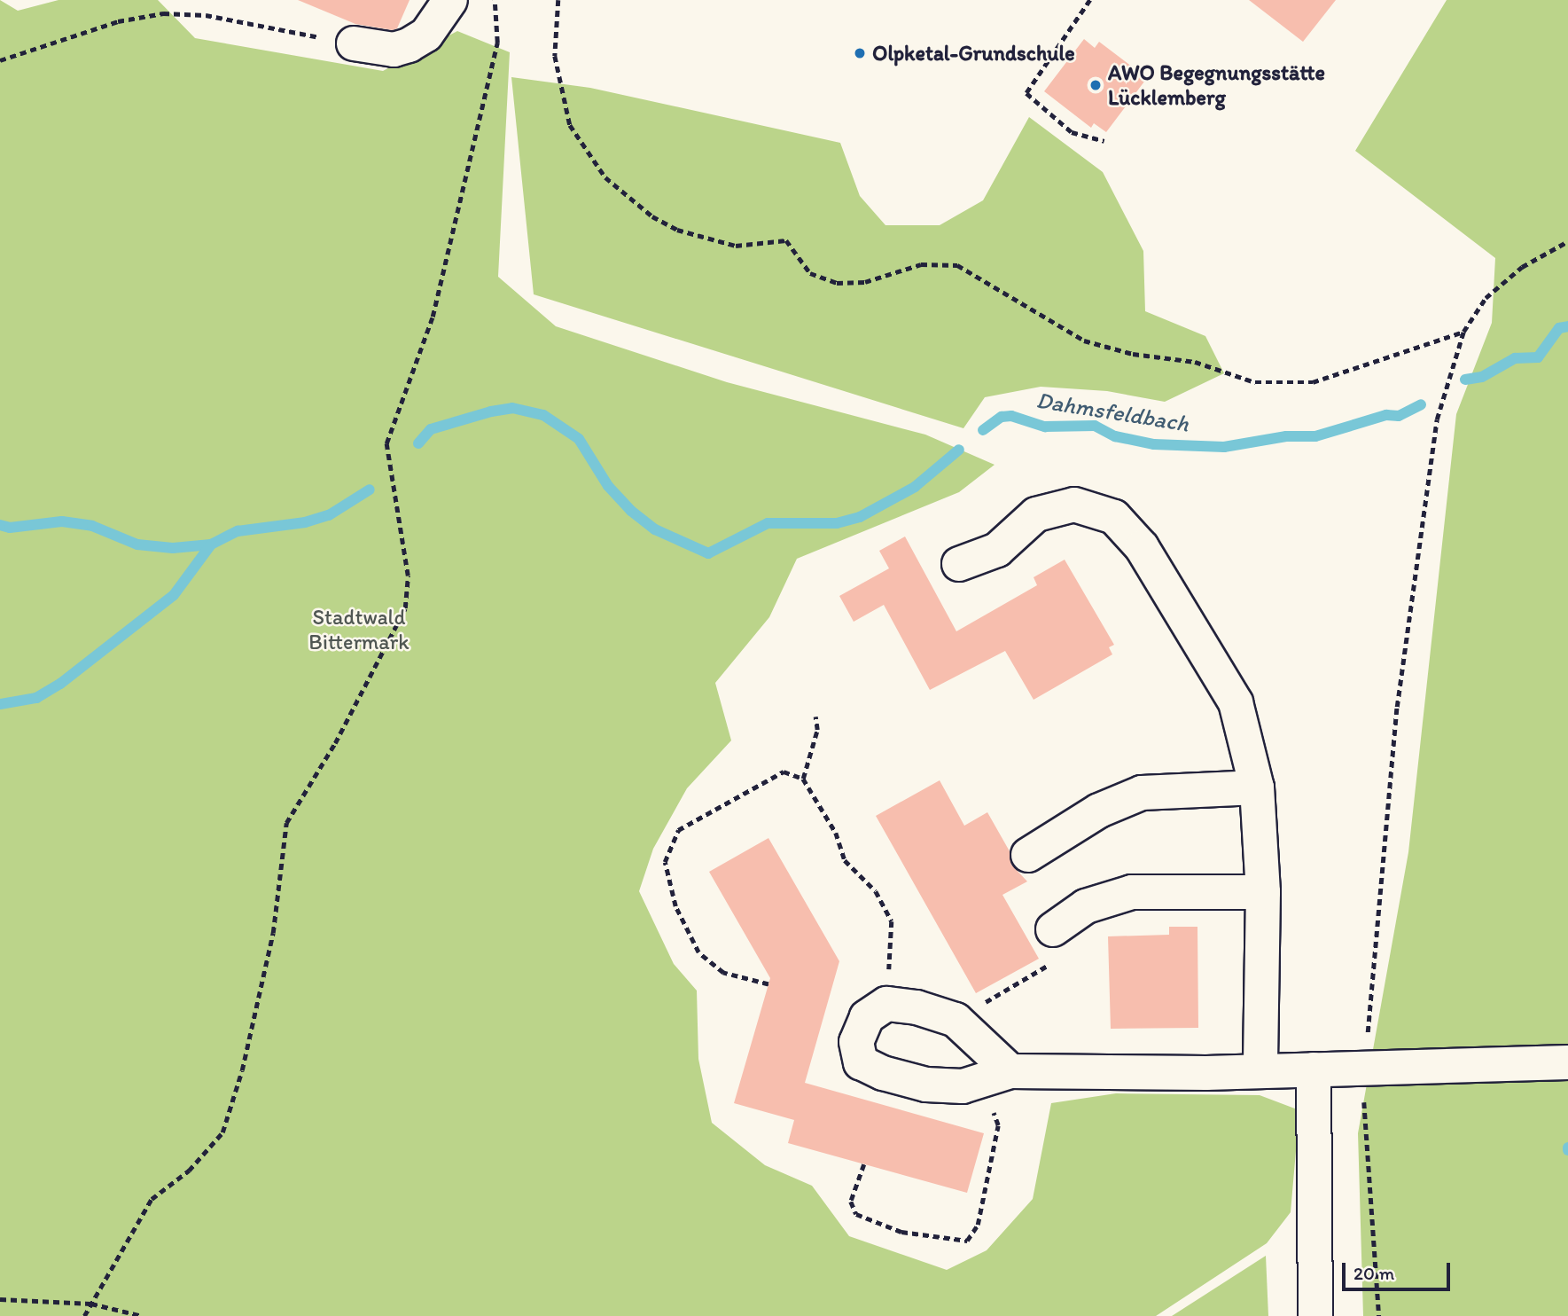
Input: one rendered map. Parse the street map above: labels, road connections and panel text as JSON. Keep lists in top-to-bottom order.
{
  "water": ["Dahmsfeldbach"],
  "parks": ["Stadtwald Bittermark"],
  "places": ["Olpketal-Grundschule", "AWO Begegnungsstätte Lücklemberg"],
  "scale_bar": "20 m"
}
